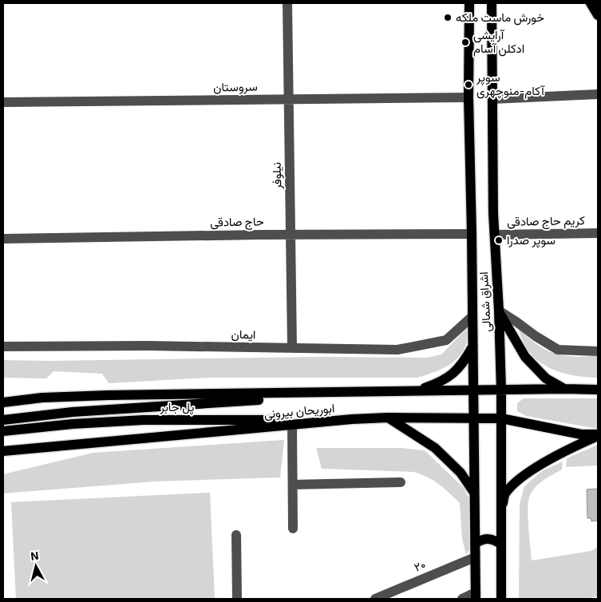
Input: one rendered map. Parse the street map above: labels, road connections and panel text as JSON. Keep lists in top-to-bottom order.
{
  "streets": {
    "main road": ["اشراق شمالی", "پل جابر", "ابوریحان بیرونی"],
    "street": [
      "سروستان",
      "نیلوفر",
      "کریم حاج صادقی",
      "حاج صادقی",
      "ایمان",
      "۲۰"
    ]
  },
  "crossings": [
    ["سروستان", "نیلوفر"],
    ["سروستان", "اشراق شمالی"],
    ["نیلوفر", "حاج صادقی"],
    ["نیلوفر", "ایمان"],
    ["کریم حاج صادقی", "اشراق شمالی"],
    ["حاج صادقی", "اشراق شمالی"],
    ["اشراق شمالی", "ایمان"],
    ["اشراق شمالی", "ابوریحان بیرونی"],
    ["اشراق شمالی", "۲۰"],
    ["پل جابر", "ابوریحان بیرونی"]
  ],
  "places": [
    "خورش ماست ملکه",
    "آرایشی ادکلن آسام",
    "سوپر آکام-منوچهری",
    "سوپر صدرا"
  ],
  "north": "top"
}
